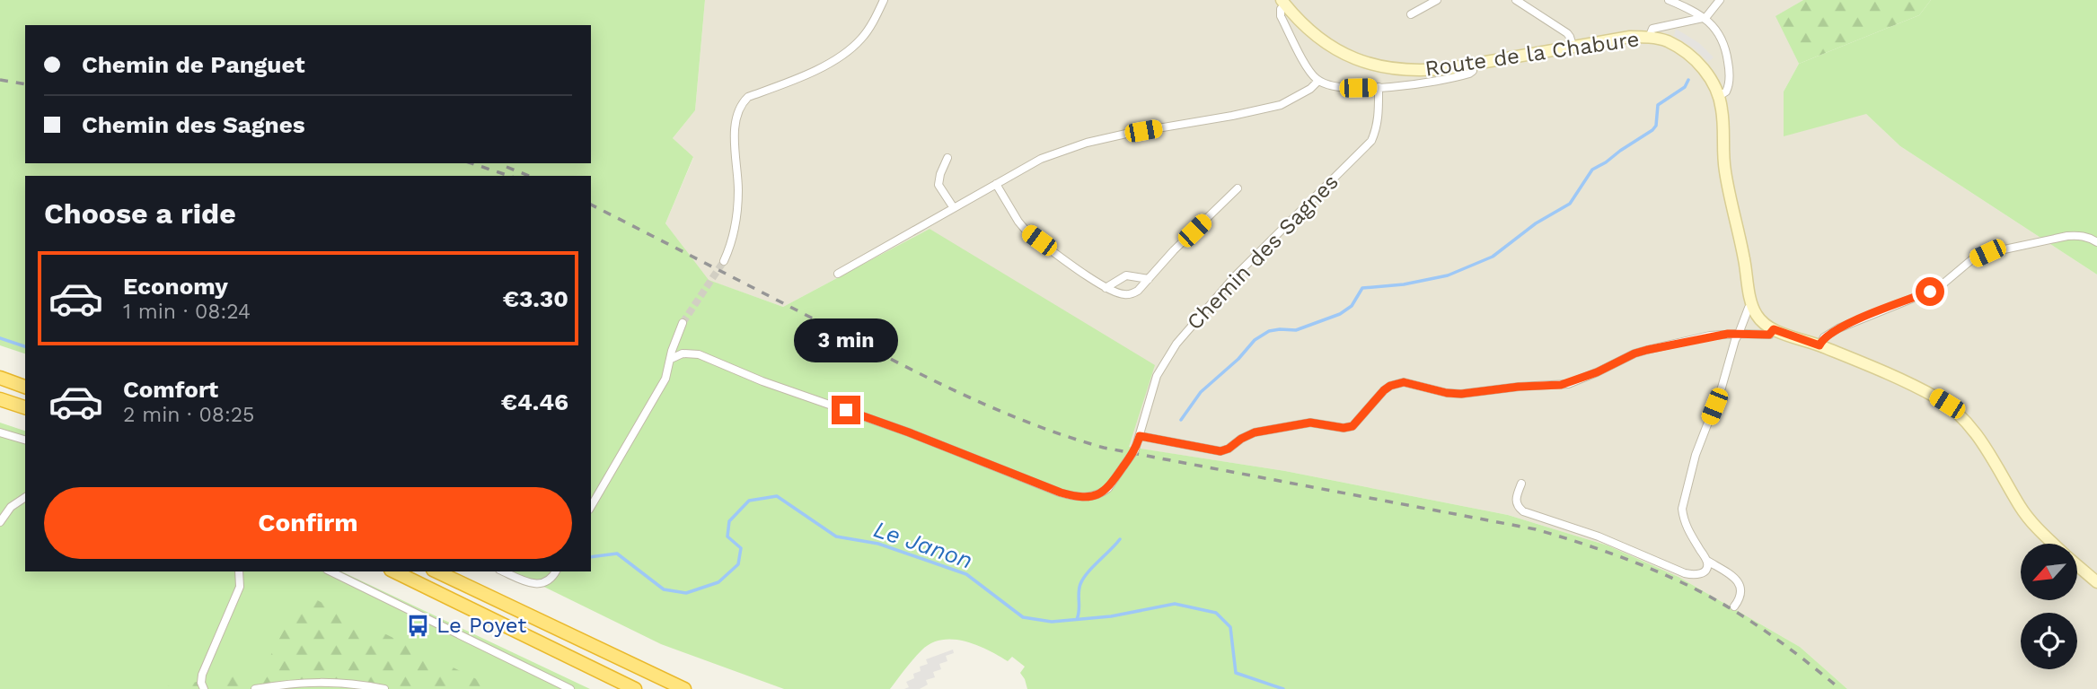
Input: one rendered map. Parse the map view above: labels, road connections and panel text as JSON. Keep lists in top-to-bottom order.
{
  "streets": {
    "main road": ["Route de la Chabure"],
    "street": ["Chemin des Sagnes"]
  },
  "water": ["Le Janon"],
  "places": {
    "bus stop": ["Le Poyet"]
  },
  "north": "bottom left",
  "page": {
    "banner": ["Chemin de Panguet", "Chemin des Sagnes"],
    "heading": "Choose a ride",
    "list": [
      {
        "name": "Economy",
        "note": "1 min · 08:24",
        "value": "€3.30"
      },
      {
        "name": "Comfort",
        "note": "2 min · 08:25",
        "value": "€4.46"
      }
    ],
    "bubble": "3 min",
    "buttons": "Confirm"
  }
}
